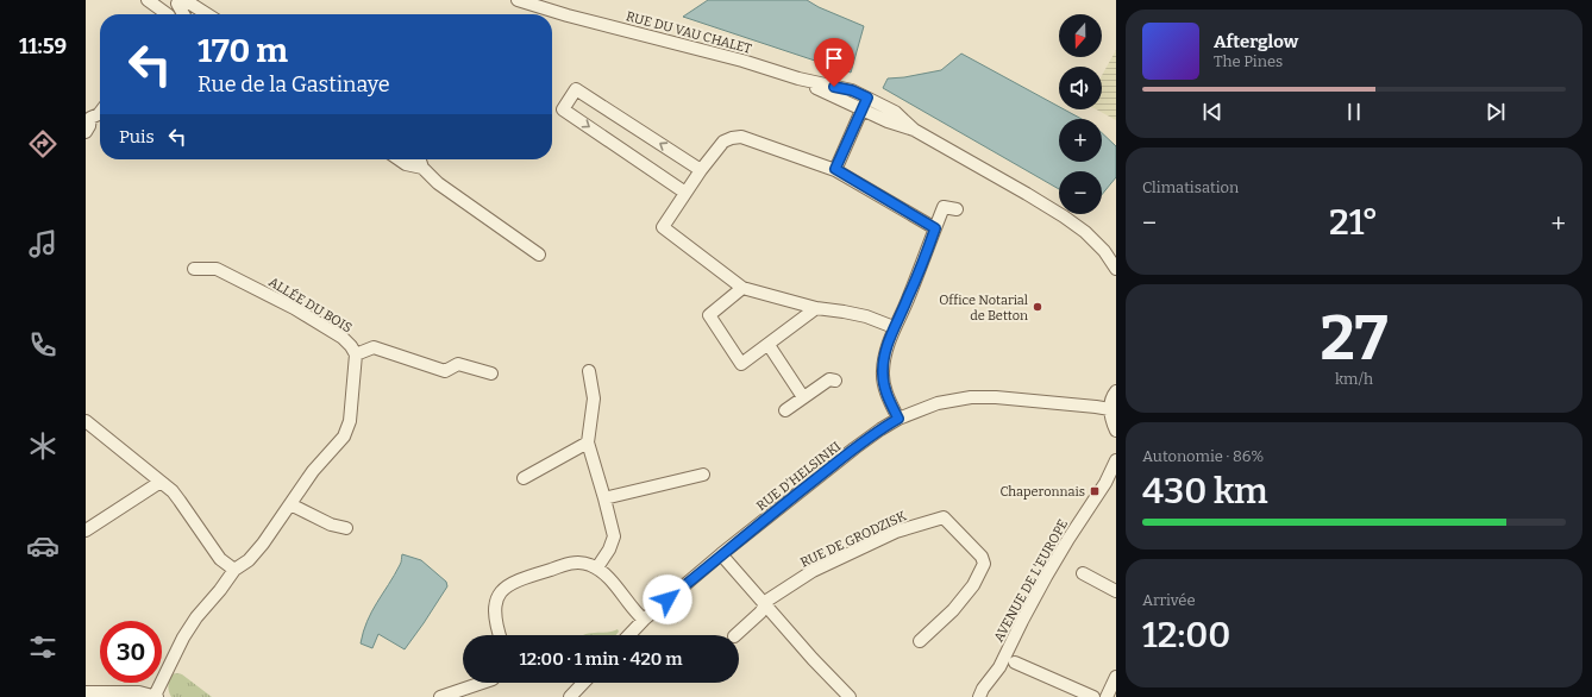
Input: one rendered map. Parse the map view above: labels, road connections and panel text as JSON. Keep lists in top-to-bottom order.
{
  "streets": {
    "street": [
      "RUE DU VAU CHALET",
      "ALLÉE DU BOIS",
      "RUE D'HELSINKI",
      "RUE DE GRODZISK",
      "AVENUE DE L'EUROPE"
    ]
  },
  "places": {
    "other": ["Office Notarial de Betton"],
    "transit": ["Chaperonnais"]
  },
  "north": "bottom",
  "page": {
    "tabs": "11:59",
    "map_buttons": ["+", "−"],
    "turn": ["170 m", "Rue de la Gastinaye"],
    "song": ["Afterglow", "The Pines"],
    "then": "Puis",
    "tile": [
      "Climatisation",
      ["27", "km/h"],
      ["Autonomie · 86%", "430 km"],
      ["Arrivée", "12:00"]
    ],
    "heat": ["−", "21°", "+"],
    "limit": "30",
    "trip": "12:00 · 1 min · 420 m"
  }
}
